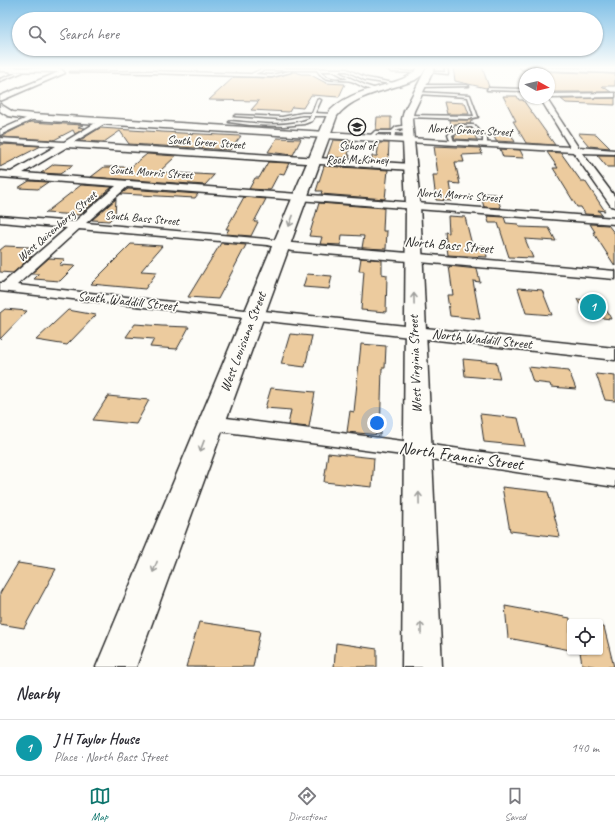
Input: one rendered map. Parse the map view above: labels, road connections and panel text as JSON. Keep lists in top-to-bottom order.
{
  "streets": {
    "main road": ["West Louisiana Street", "West Virginia Street"],
    "street": [
      "North Graves Street",
      "South Greer Street",
      "South Morris Street",
      "North Morris Street",
      "South Bass Street",
      "West Quisenberry Street",
      "North Bass Street",
      "South Waddill Street",
      "North Waddill Street",
      "North Francis Street"
    ]
  },
  "crossings": [
    ["North Graves Street", "West Louisiana Street"],
    ["North Graves Street", "West Virginia Street"],
    ["South Greer Street", "West Louisiana Street"],
    ["South Greer Street", "West Virginia Street"],
    ["South Morris Street", "North Morris Street"],
    ["South Morris Street", "West Quisenberry Street"],
    ["South Morris Street", "West Louisiana Street"],
    ["North Morris Street", "West Louisiana Street"],
    ["North Morris Street", "West Virginia Street"],
    ["South Bass Street", "West Quisenberry Street"],
    ["South Bass Street", "North Bass Street"],
    ["South Bass Street", "West Louisiana Street"],
    ["West Quisenberry Street", "South Waddill Street"],
    ["North Bass Street", "West Louisiana Street"],
    ["North Bass Street", "West Virginia Street"],
    ["South Waddill Street", "North Waddill Street"],
    ["South Waddill Street", "West Louisiana Street"],
    ["North Waddill Street", "West Louisiana Street"],
    ["North Waddill Street", "West Virginia Street"],
    ["West Louisiana Street", "North Francis Street"],
    ["West Virginia Street", "North Francis Street"]
  ],
  "one_way": ["West Louisiana Street", "West Virginia Street"],
  "places": {
    "school or university": ["School of Rock McKinney"]
  },
  "north": "right",
  "page": {
    "search": "Search here",
    "pins": "1",
    "heading": "Nearby",
    "list": [
      {
        "mark": "1",
        "name": "J H Taylor House",
        "note": "Place · North Bass Street",
        "value": "140 m"
      }
    ],
    "nav": ["Map", "Directions", "Saved"]
  }
}
